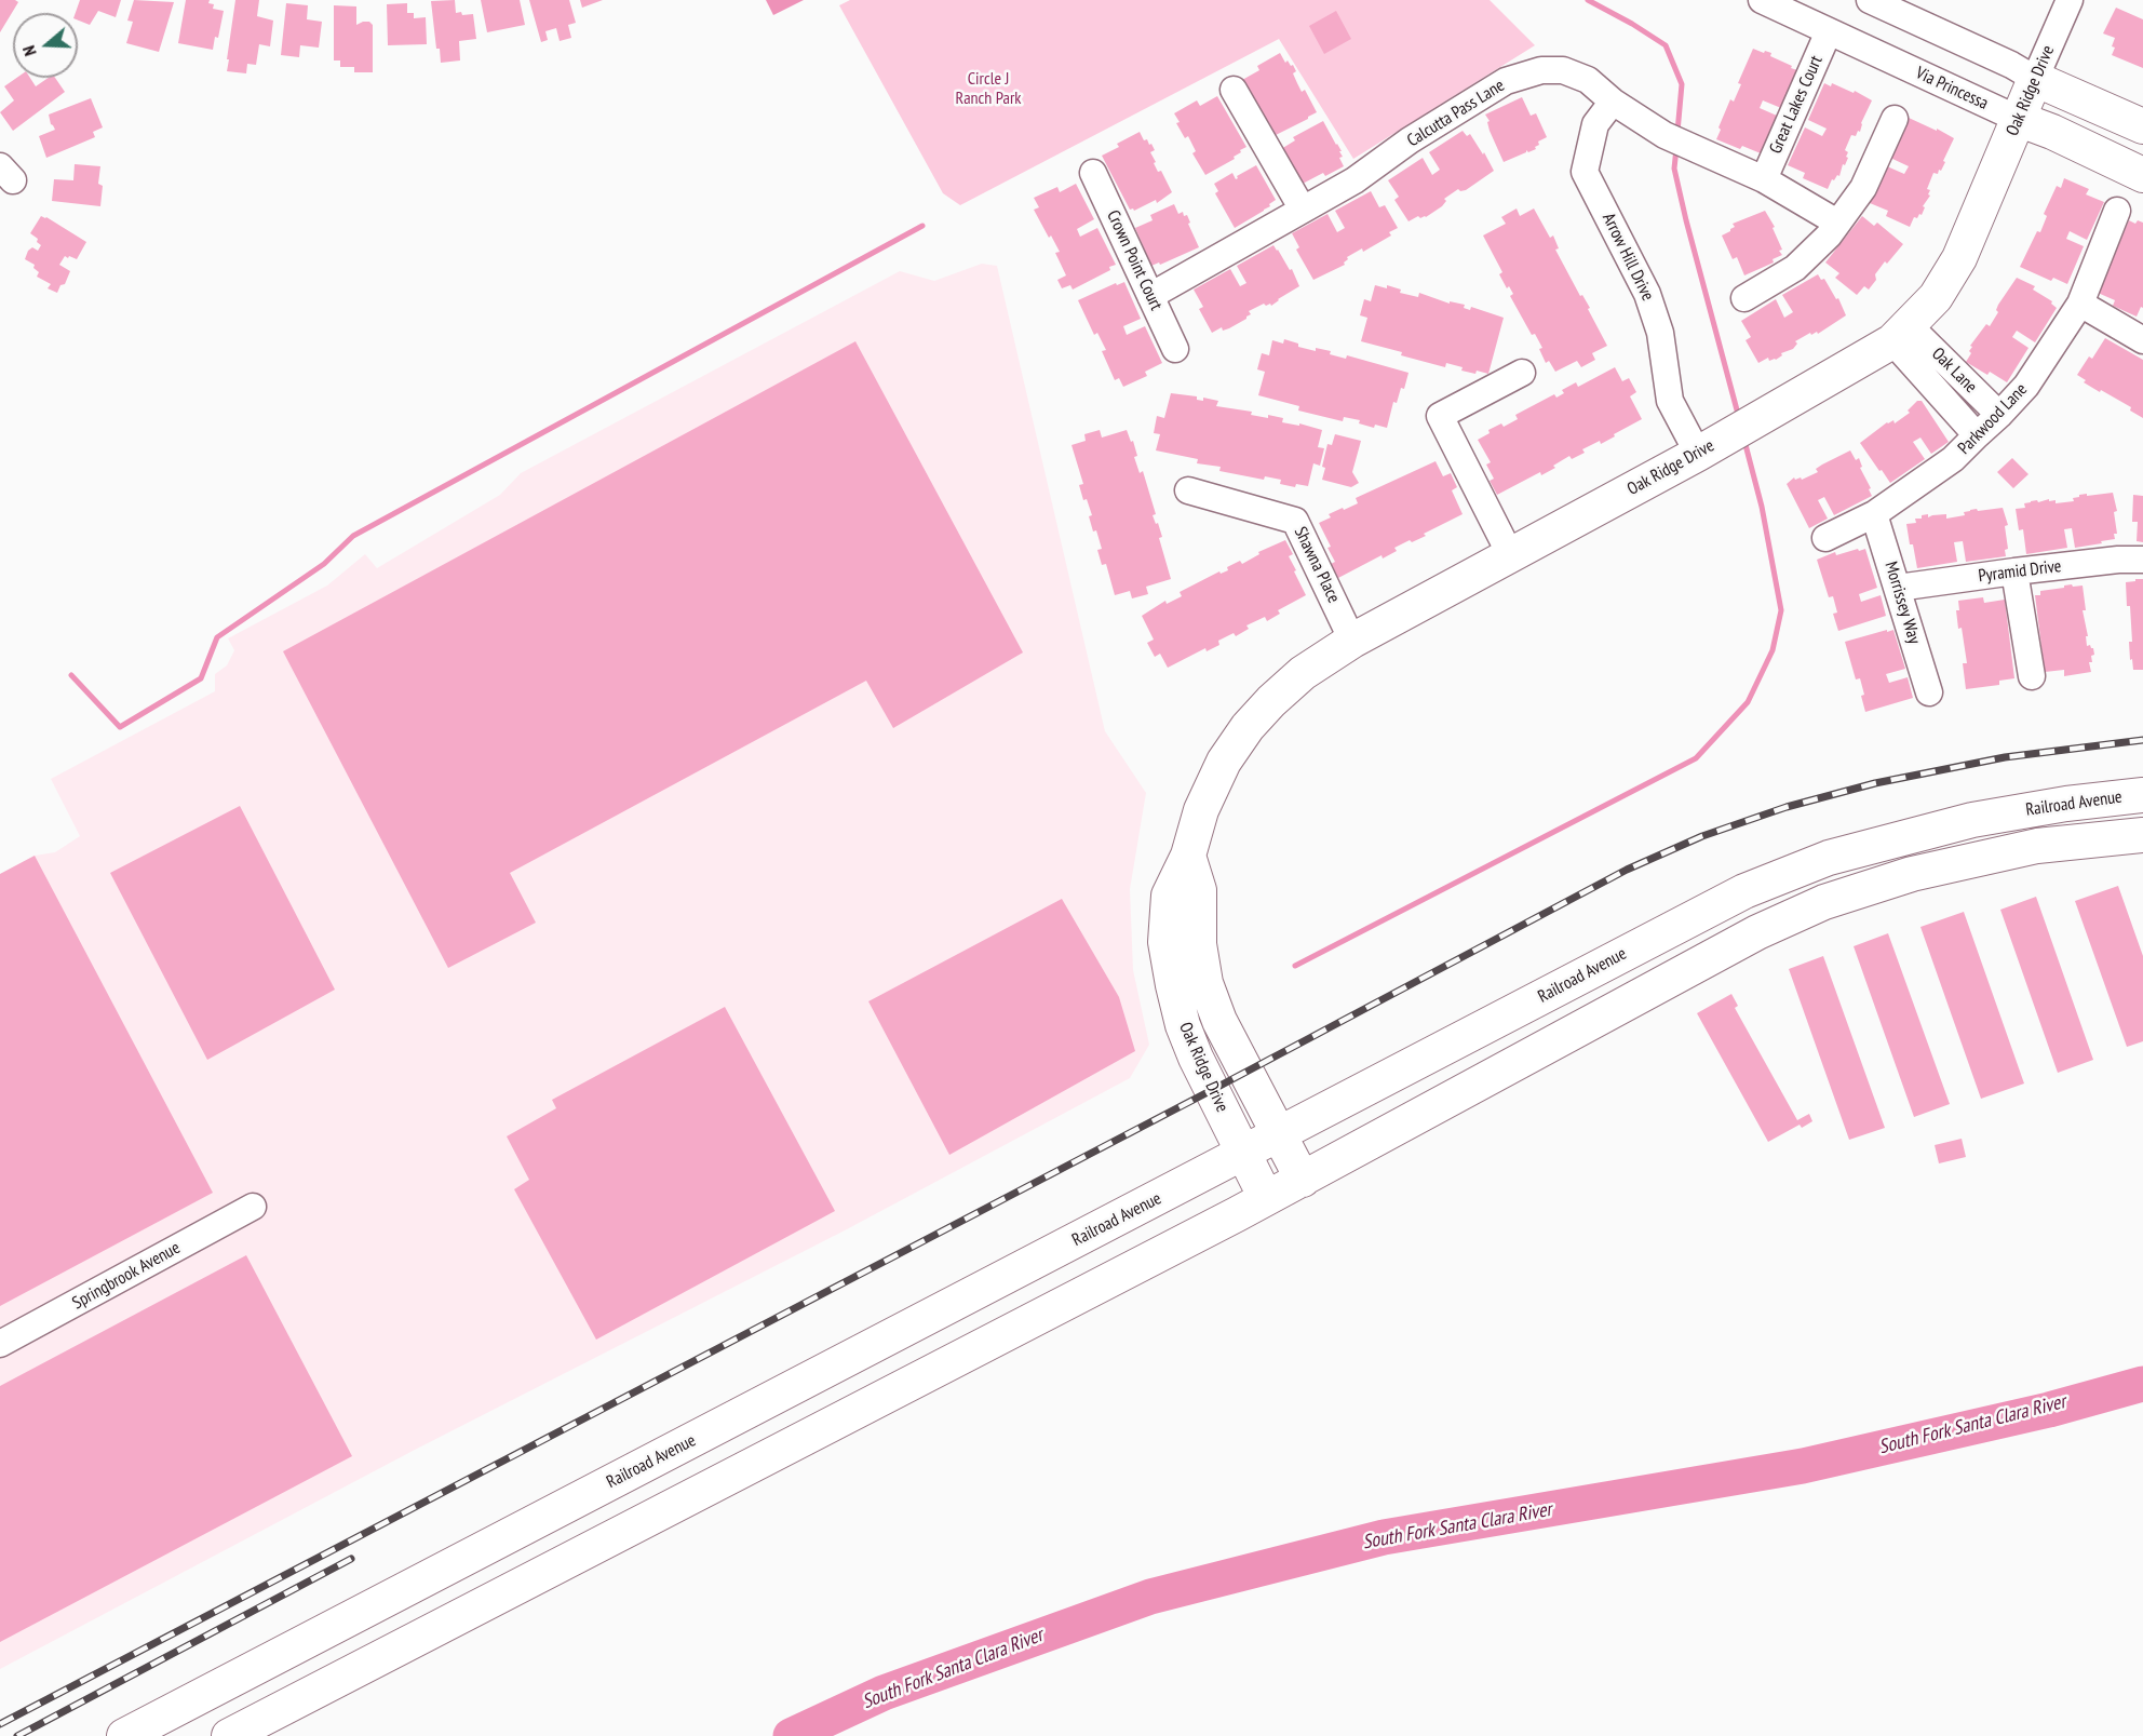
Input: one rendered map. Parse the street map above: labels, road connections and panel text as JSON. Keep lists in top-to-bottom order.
{
  "streets": {
    "main road": ["Via Princessa", "Oak Ridge Drive", "Railroad Avenue"],
    "street": [
      "Great Lakes Court",
      "Calcutta Pass Lane",
      "Arrow Hill Drive",
      "Crown Point Court",
      "Oak Lane",
      "Parkwood Lane",
      "Shawna Place",
      "Pyramid Drive",
      "Morrissey Way",
      "Springbrook Avenue"
    ]
  },
  "crossings": [
    ["Via Princessa", "Oak Ridge Drive"],
    ["Via Princessa", "Great Lakes Court"],
    ["Oak Ridge Drive", "Arrow Hill Drive"],
    ["Oak Ridge Drive", "Oak Lane"],
    ["Oak Ridge Drive", "Shawna Place"],
    ["Oak Ridge Drive", "Railroad Avenue"],
    ["Great Lakes Court", "Calcutta Pass Lane"],
    ["Calcutta Pass Lane", "Arrow Hill Drive"],
    ["Calcutta Pass Lane", "Crown Point Court"],
    ["Oak Lane", "Parkwood Lane"],
    ["Parkwood Lane", "Morrissey Way"],
    ["Pyramid Drive", "Morrissey Way"]
  ],
  "water": ["South Fork Santa Clara River"],
  "parks": ["Circle J Ranch Park"],
  "north": "left"
}
